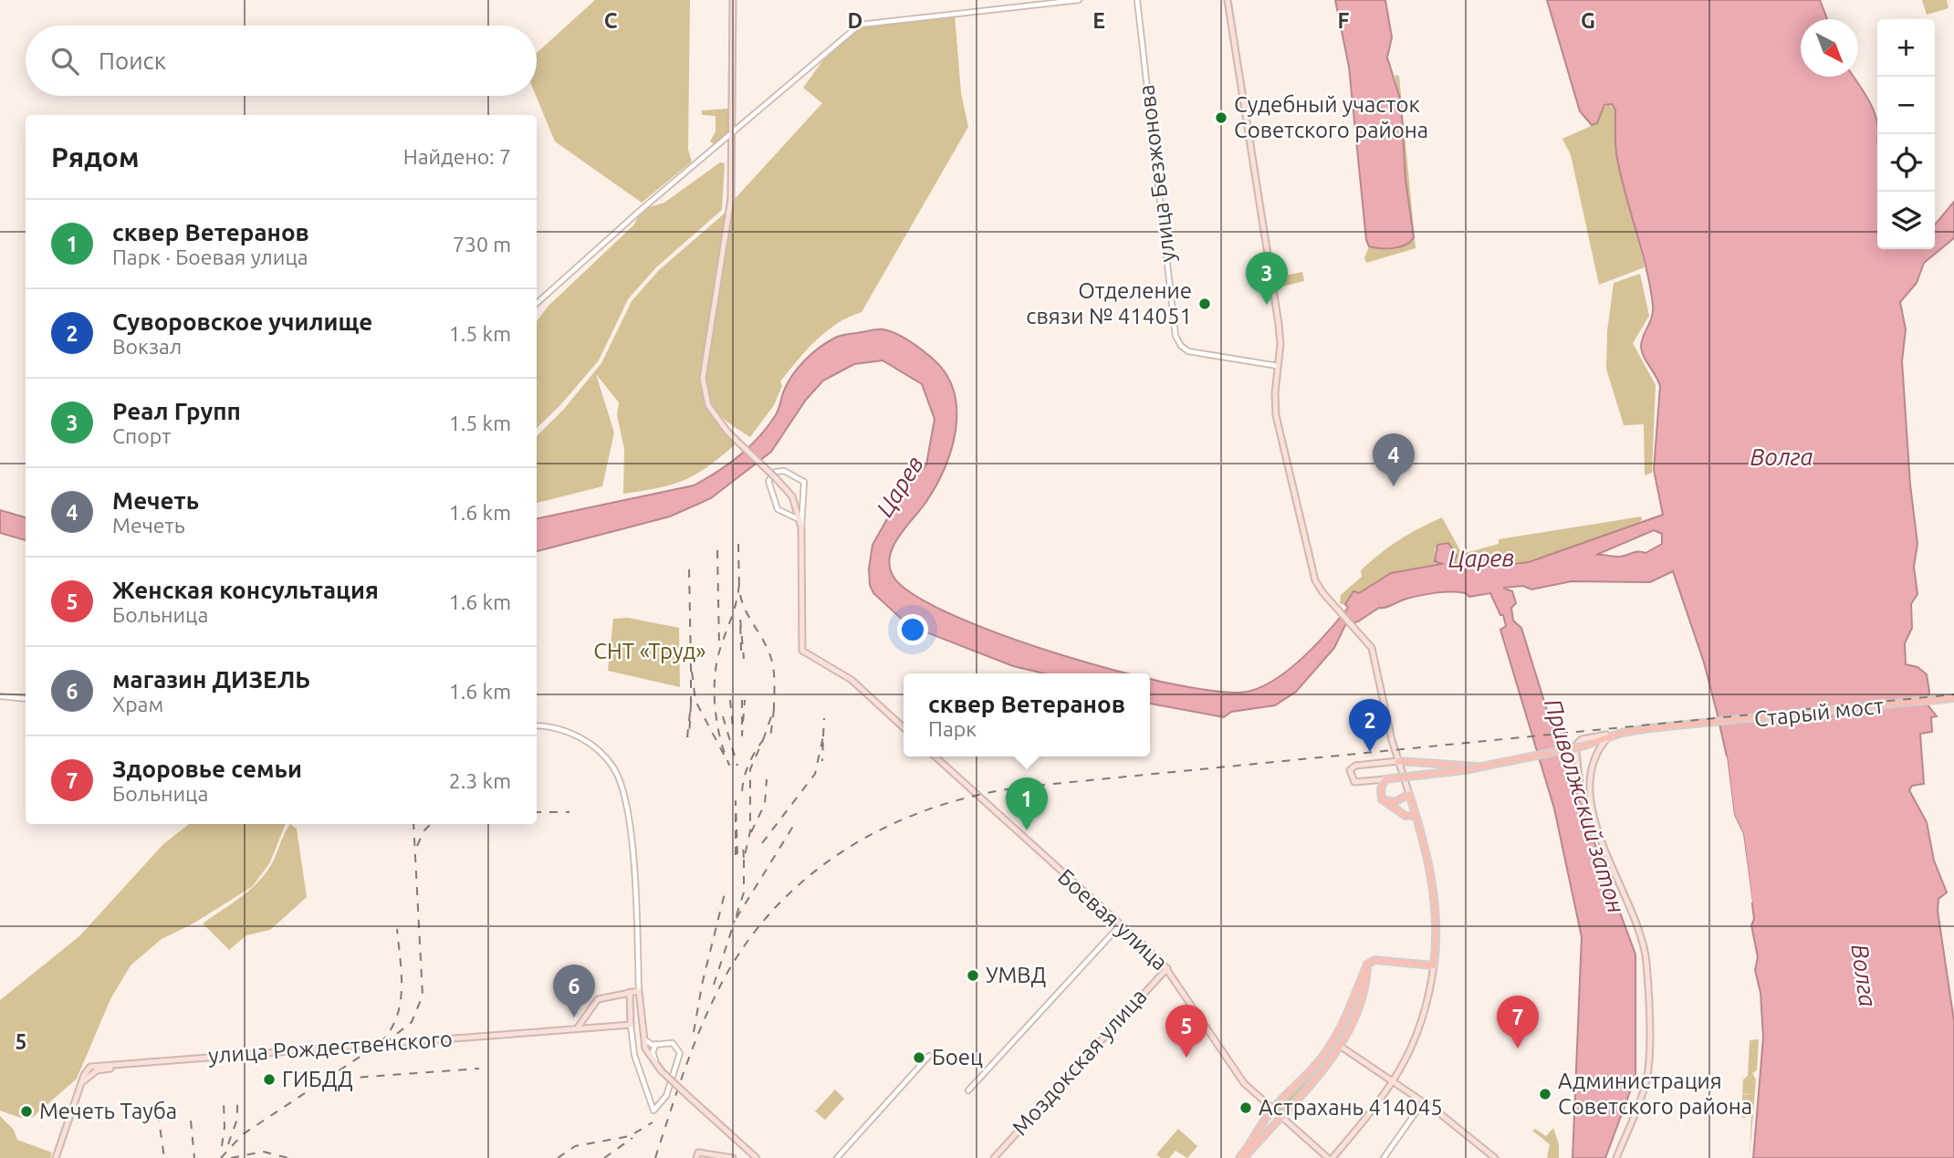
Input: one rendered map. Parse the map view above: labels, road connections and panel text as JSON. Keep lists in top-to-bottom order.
{
  "streets": {
    "main road": [
      "Старый мост",
      "Боевая улица",
      "улица Рождественского",
      "Моздокская улица"
    ],
    "street": ["улица Безжонова"]
  },
  "crossings": [
    ["Боевая улица", "Моздокская улица"]
  ],
  "water": ["Волга", "Царев", "Приволжский затон"],
  "parks": ["СНТ «Труд»"],
  "places": [
    "Судебный участок Советского района",
    "Отделение связи № 414051",
    "УМВД",
    "Боец",
    "ГИБДД",
    "Администрация Советского района",
    "Астрахань 414045",
    "Мечеть Тауба"
  ],
  "north": "bottom right",
  "page": {
    "map_buttons": ["+", "−"],
    "search": "Поиск",
    "heading": ["Рядом", "Найдено: 7"],
    "list": [
      {
        "mark": "1",
        "name": "сквер Ветеранов",
        "note": "Парк · Боевая улица",
        "value": "730 m"
      },
      {
        "mark": "2",
        "name": "Суворовское училище",
        "note": "Вокзал",
        "value": "1.5 km"
      },
      {
        "mark": "3",
        "name": "Реал Групп",
        "note": "Спорт",
        "value": "1.5 km"
      },
      {
        "mark": "4",
        "name": "Мечеть",
        "note": "Мечеть",
        "value": "1.6 km"
      },
      {
        "mark": "5",
        "name": "Женская консультация",
        "note": "Больница",
        "value": "1.6 km"
      },
      {
        "mark": "6",
        "name": "магазин ДИЗЕЛЬ",
        "note": "Храм",
        "value": "1.6 km"
      },
      {
        "mark": "7",
        "name": "Здоровье семьи",
        "note": "Больница",
        "value": "2.3 km"
      }
    ],
    "pins": [
      "3",
      "4",
      "2",
      "1",
      "6",
      "7",
      "5"
    ],
    "popup": ["сквер Ветеранов", "Парк"]
  },
  "grid": {
    "columns": [
      "C",
      "D",
      "E",
      "F",
      "G"
    ],
    "rows": ["5"]
  }
}
